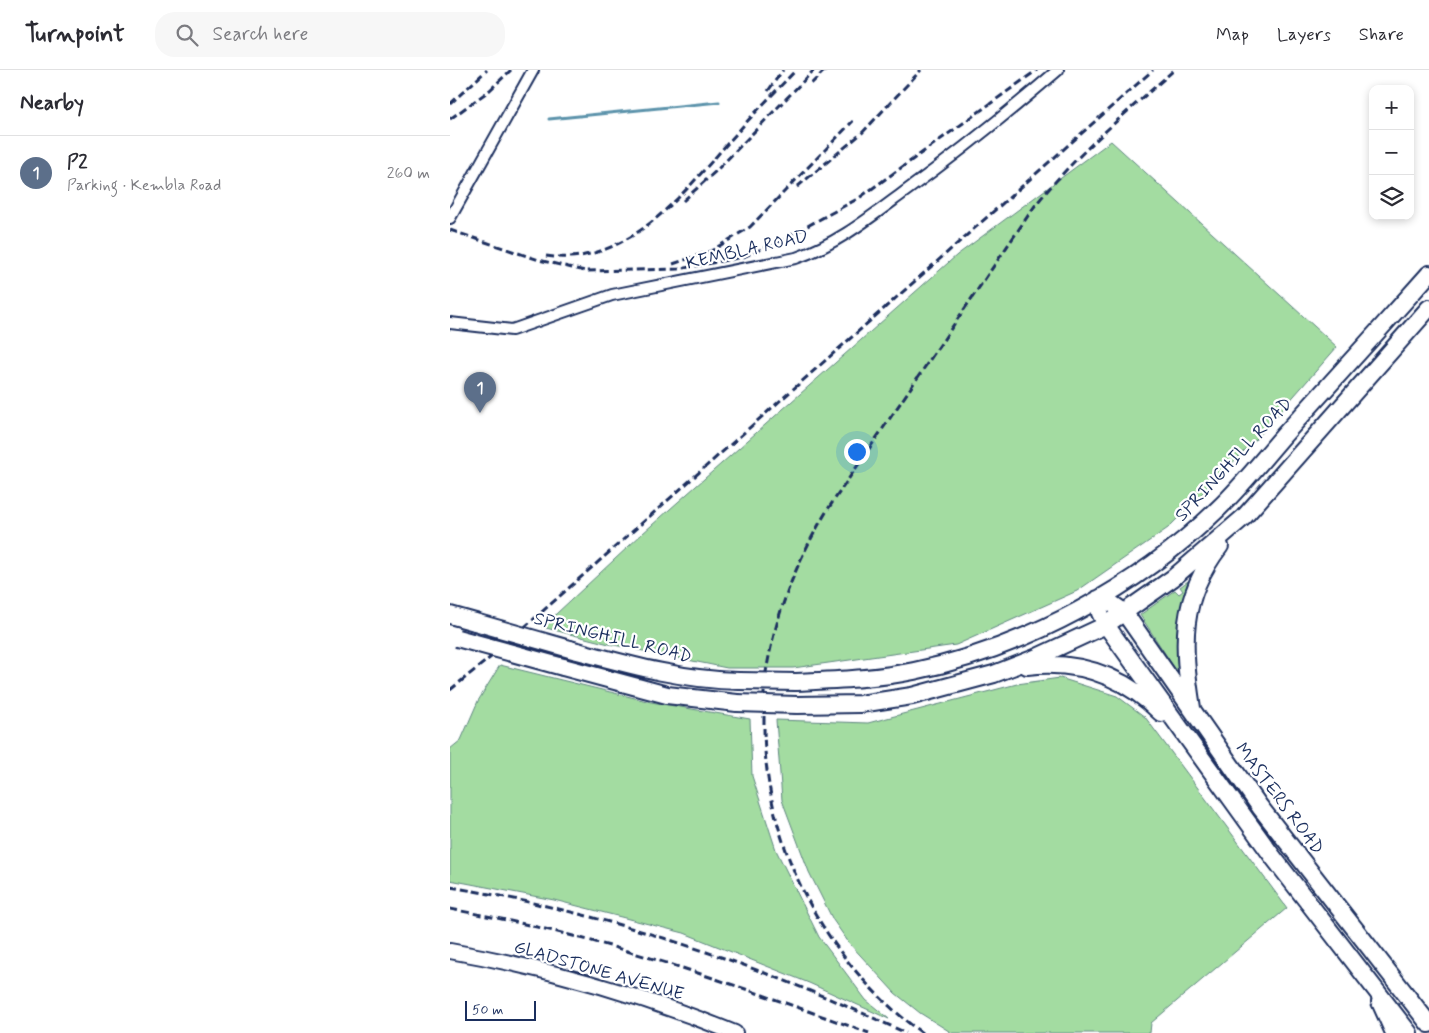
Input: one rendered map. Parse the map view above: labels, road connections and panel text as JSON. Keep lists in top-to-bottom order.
{
  "streets": {
    "main road": ["SPRINGHILL ROAD", "MASTERS ROAD", "GLADSTONE AVENUE"],
    "street": ["KEMBLA ROAD"]
  },
  "crossings": [
    ["SPRINGHILL ROAD", "MASTERS ROAD"]
  ],
  "scale_bar": "50 m",
  "page": {
    "header": "Turnpoint",
    "search": "Search here",
    "nav": ["Map", "Layers", "Share"],
    "heading": "Nearby",
    "map_buttons": ["+", "−"],
    "list": [
      {
        "mark": "1",
        "name": "P2",
        "note": "Parking · Kembla Road",
        "value": "260 m"
      }
    ],
    "pins": "1",
    "scale": "50 m"
  }
}
